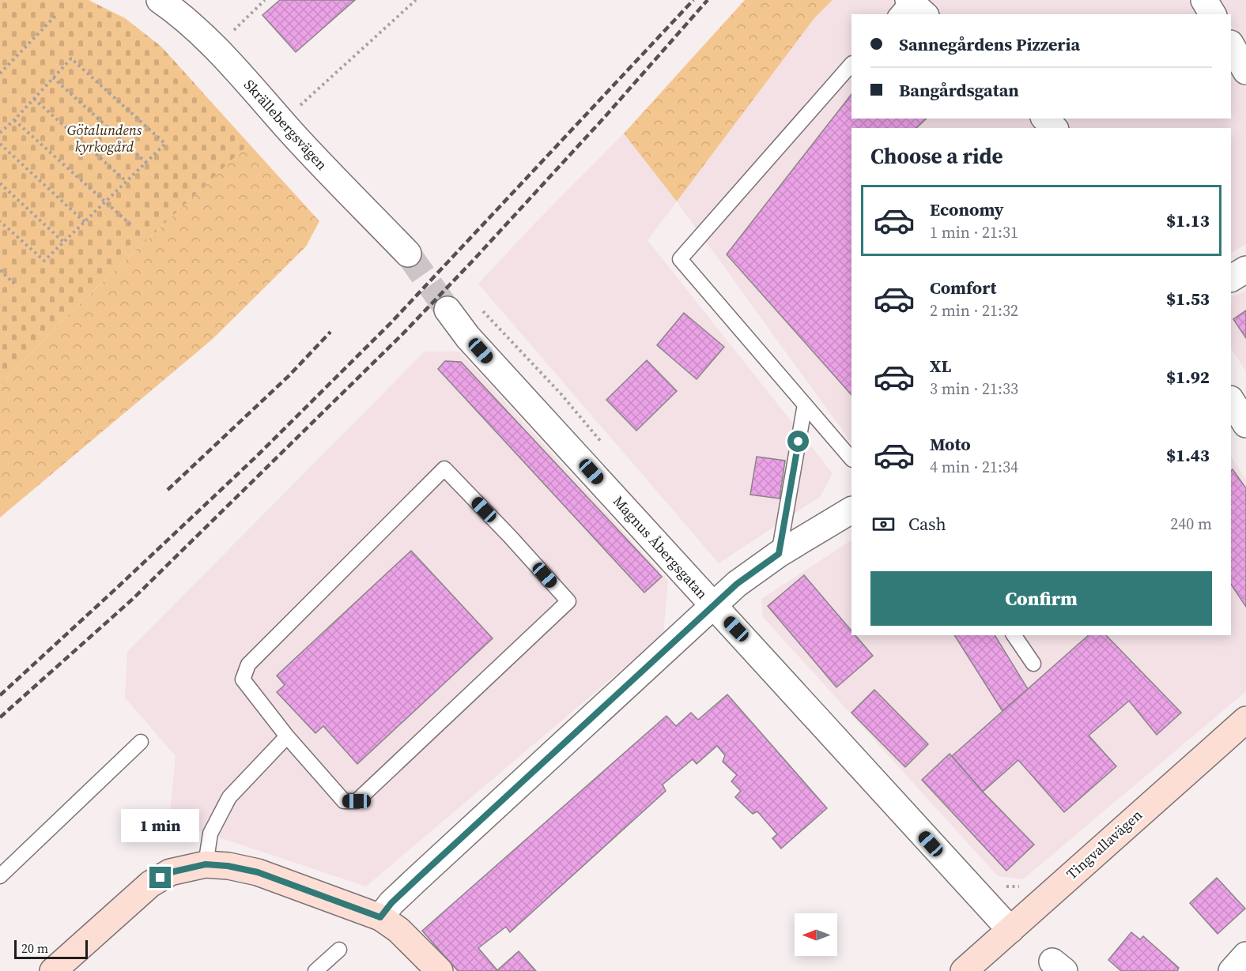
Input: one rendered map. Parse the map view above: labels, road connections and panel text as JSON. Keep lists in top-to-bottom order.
{
  "streets": {
    "street": ["Skrällebergsvägen", "Magnus Åbergsgatan", "Tingvallavägen"]
  },
  "crossings": [
    ["Magnus Åbergsgatan", "Tingvallavägen"]
  ],
  "parks": ["Götalundens kyrkogård"],
  "scale_bar": "20 m",
  "north": "left",
  "page": {
    "banner": ["Sannegårdens Pizzeria", "Bangårdsgatan"],
    "heading": "Choose a ride",
    "list": [
      {
        "name": "Economy",
        "note": "1 min · 21:31",
        "value": "$1.13"
      },
      {
        "name": "Comfort",
        "note": "2 min · 21:32",
        "value": "$1.53"
      },
      {
        "name": "XL",
        "note": "3 min · 21:33",
        "value": "$1.92"
      },
      {
        "name": "Moto",
        "note": "4 min · 21:34",
        "value": "$1.43"
      }
    ],
    "pay": ["Cash", "240 m"],
    "buttons": "Confirm",
    "bubble": "1 min",
    "scale": "20 m"
  }
}
